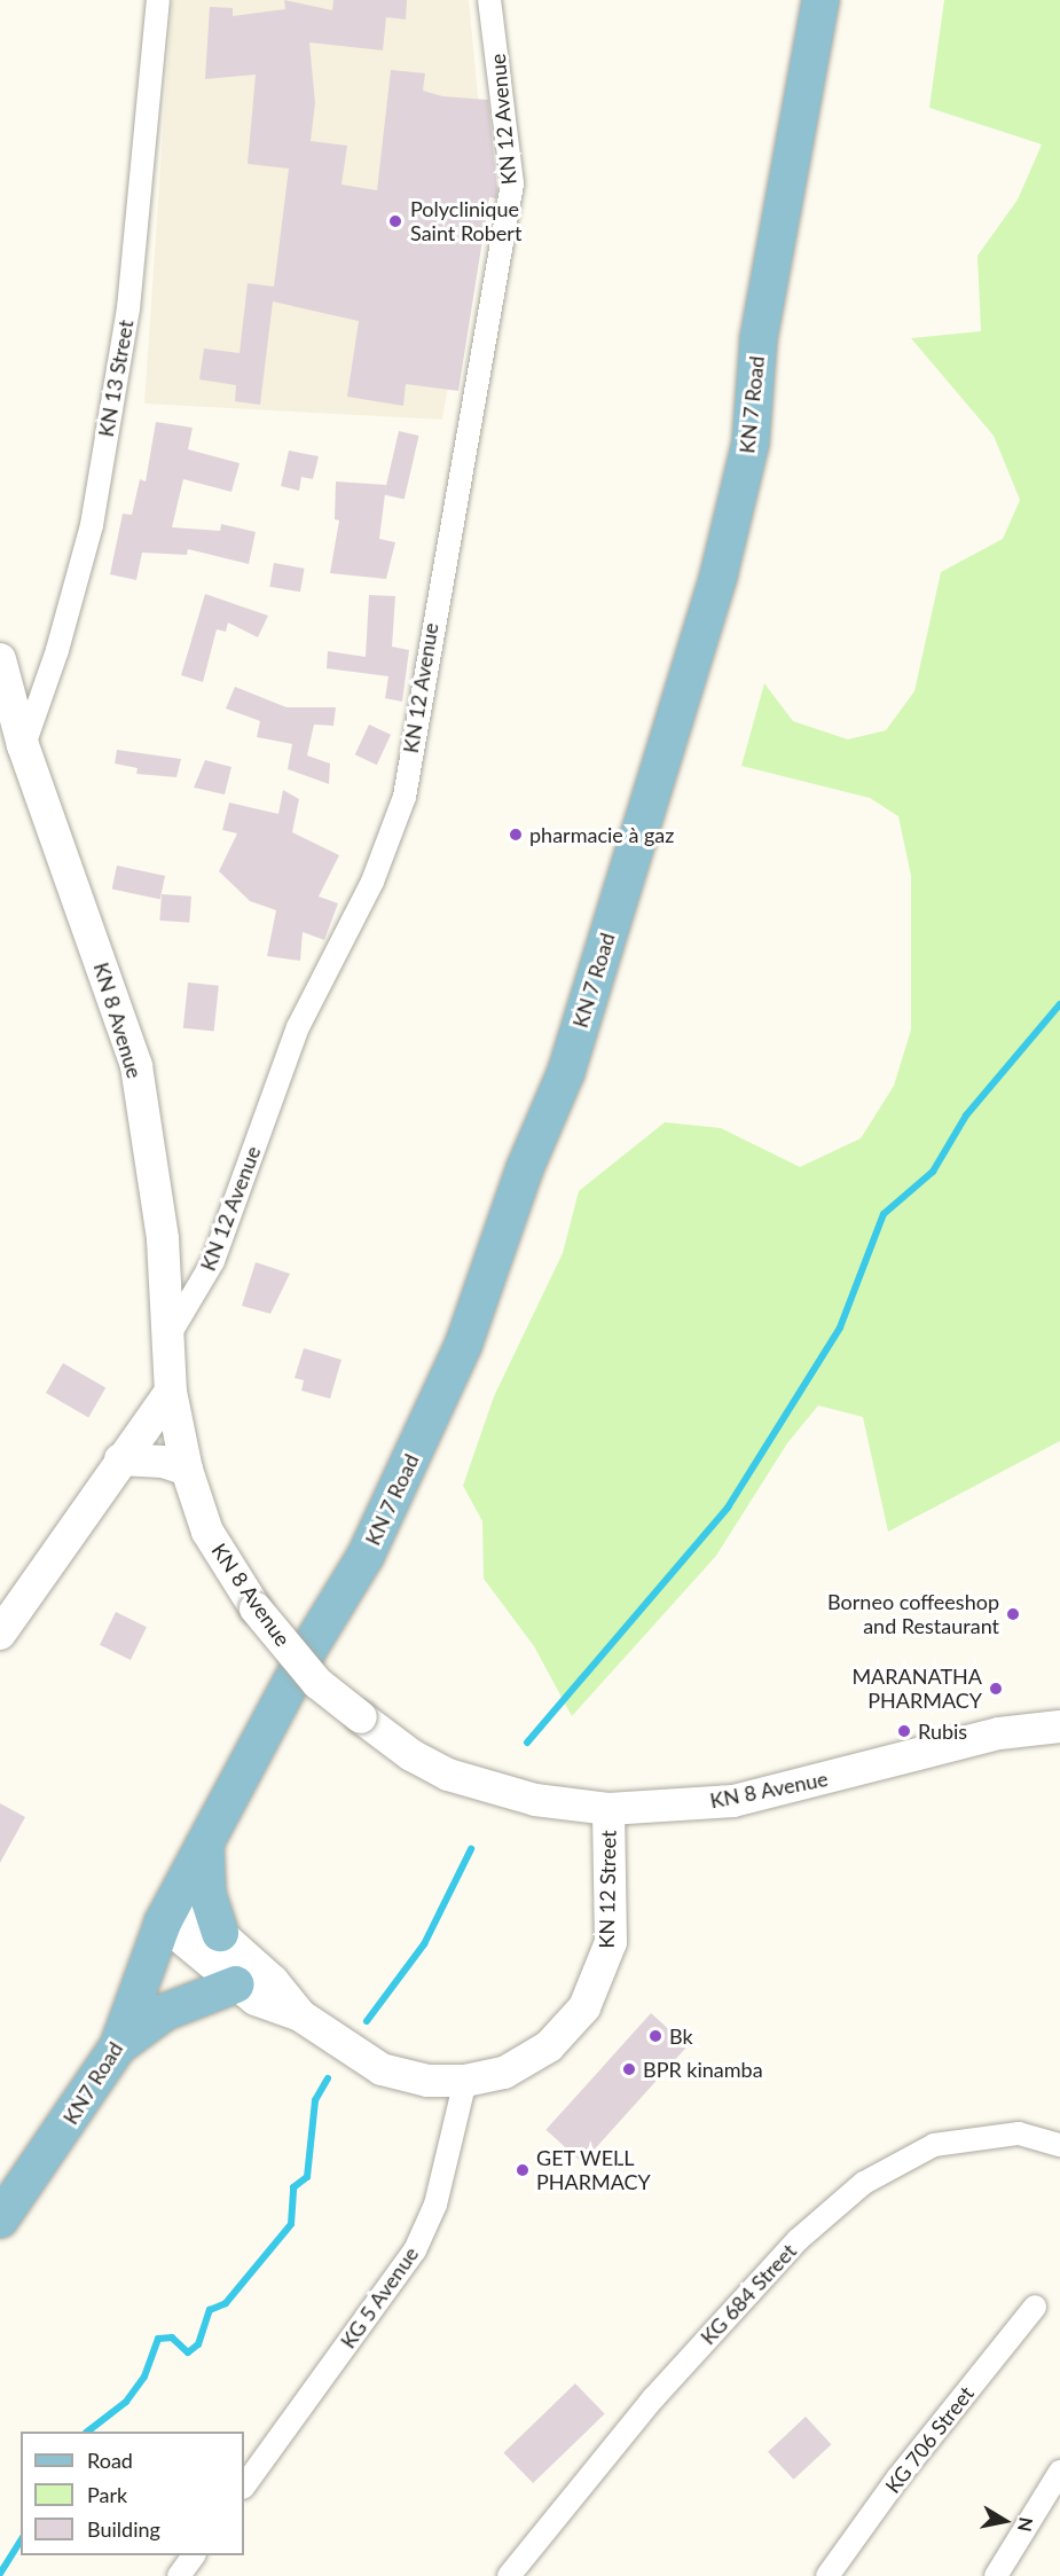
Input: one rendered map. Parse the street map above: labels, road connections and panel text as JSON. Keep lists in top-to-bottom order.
{
  "streets": {
    "main road": [
      "KN 7 Road",
      "KN 8 Avenue",
      "KN 12 Street",
      "KN7 Road"
    ],
    "street": [
      "KN 12 Avenue",
      "KN 13 Street",
      "KG 684 Street",
      "KG 5 Avenue",
      "KG 706 Street"
    ]
  },
  "crossings": [
    ["KN 12 Avenue", "KN 8 Avenue"],
    ["KN 13 Street", "KN 8 Avenue"],
    ["KN 7 Road", "KN 12 Street"],
    ["KN 7 Road", "KN7 Road"],
    ["KN 8 Avenue", "KN 12 Street"],
    ["KN 12 Street", "KN7 Road"],
    ["KN 12 Street", "KG 5 Avenue"]
  ],
  "places": [
    "Polyclinique Saint Robert",
    "pharmacie à gaz",
    "Borneo coffeeshop and Restaurant",
    "MARANATHA PHARMACY",
    "Rubis",
    "Bk",
    "BPR kinamba",
    "GET WELL PHARMACY"
  ],
  "legend": ["Road", "Park", "Building"],
  "north": "right"
}
